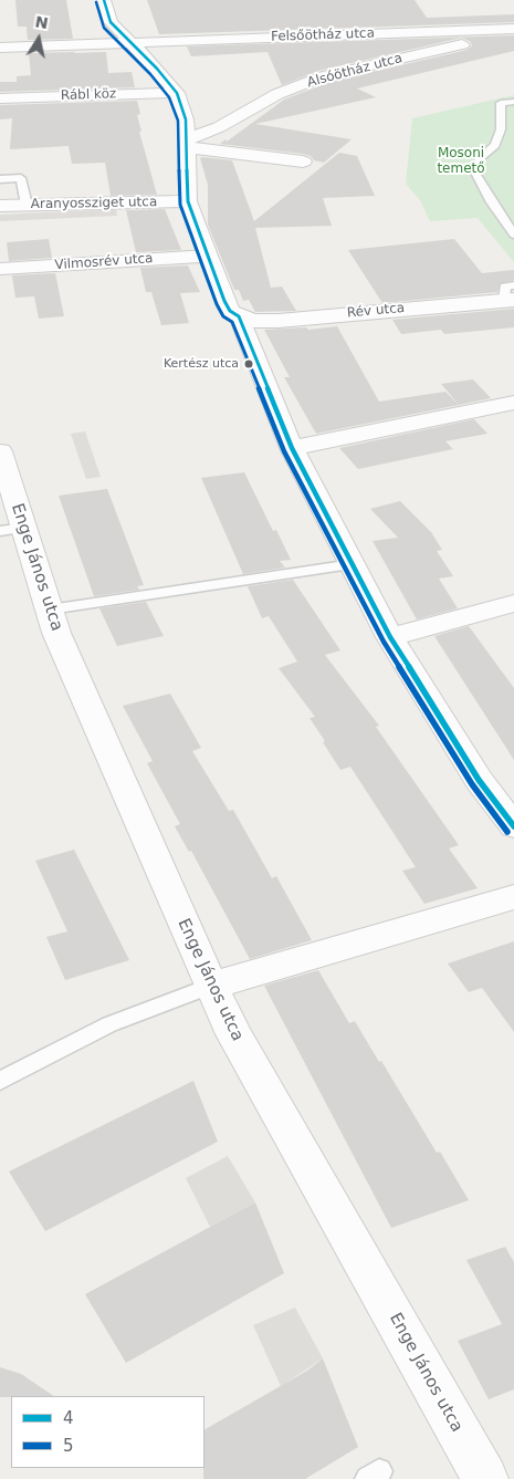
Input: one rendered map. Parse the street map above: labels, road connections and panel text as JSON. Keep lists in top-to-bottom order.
{
  "streets": {
    "street": [
      "Felsőötház utca",
      "Alsóötház utca",
      "Rábl köz",
      "Aranyossziget utca",
      "Vilmosrév utca",
      "Rév utca",
      "Enge János utca"
    ]
  },
  "crossings": [
    ["Felsőötház utca", "Alsóötház utca"]
  ],
  "parks": ["Mosoni temető"],
  "places": ["Kertész utca"],
  "lines": ["transit line 4", "transit line 5"],
  "legend": ["4", "5"],
  "north": "top"
}
